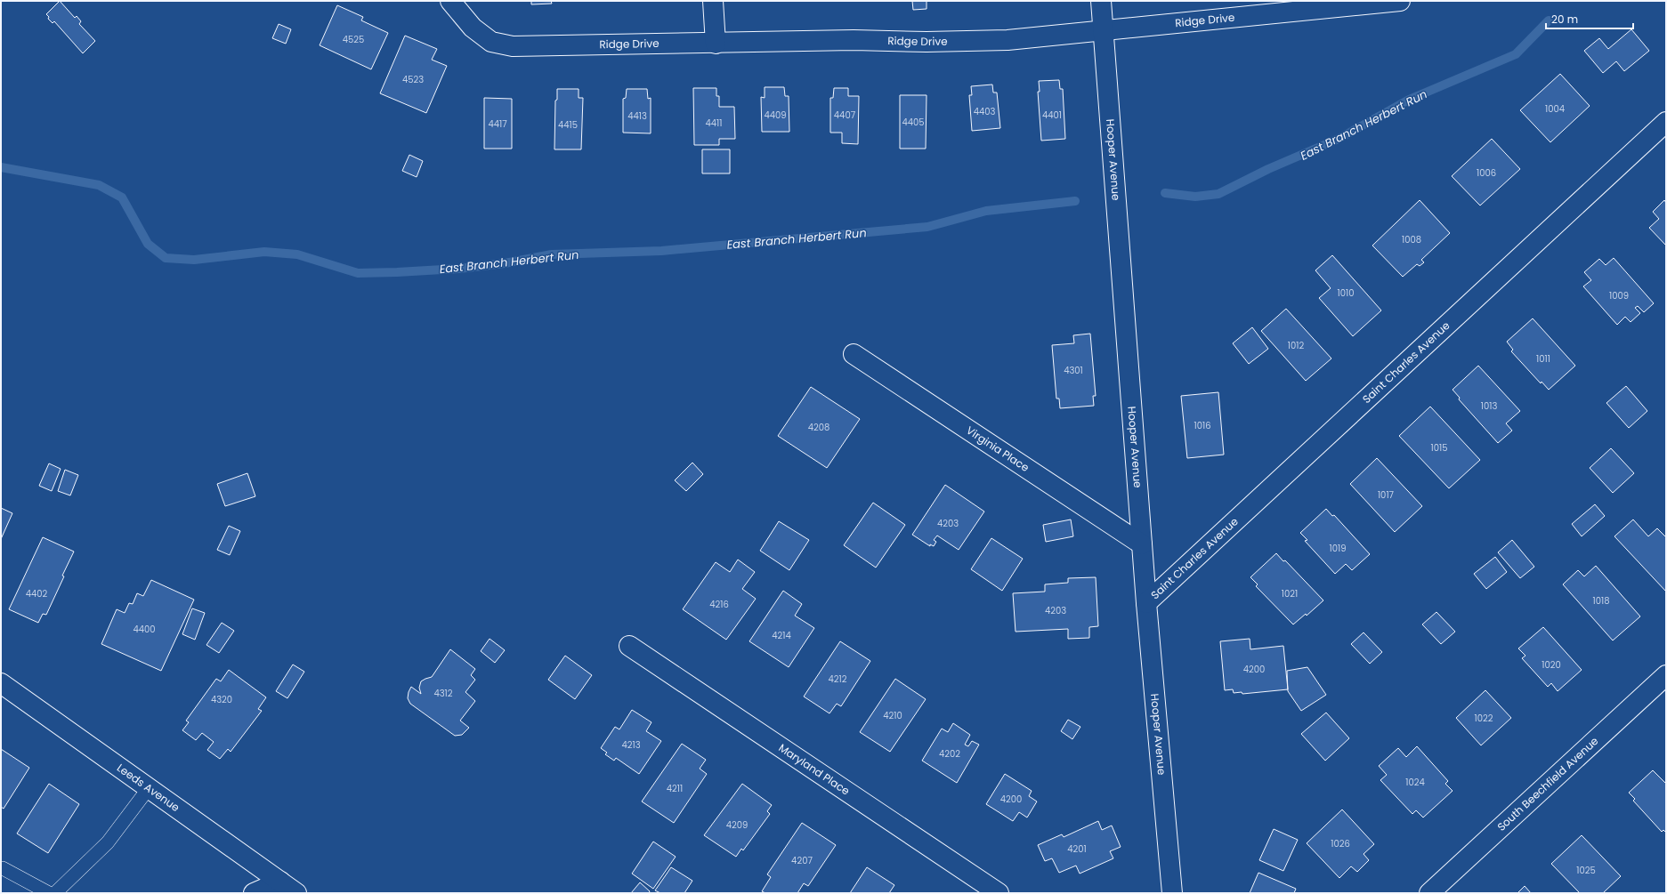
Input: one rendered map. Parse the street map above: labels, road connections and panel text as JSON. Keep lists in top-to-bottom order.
{
  "streets": {
    "street": [
      "Ridge Drive",
      "Hooper Avenue",
      "Saint Charles Avenue",
      "Virginia Place",
      "Maryland Place",
      "South Beechfield Avenue",
      "Leeds Avenue"
    ]
  },
  "crossings": [
    ["Ridge Drive", "Hooper Avenue"],
    ["Hooper Avenue", "Saint Charles Avenue"],
    ["Hooper Avenue", "Virginia Place"]
  ],
  "water": ["East Branch Herbert Run"],
  "house_numbers": [
    "4525",
    "4523",
    "1004",
    "4403",
    "4409",
    "4407",
    "4401",
    "4413",
    "4405",
    "4411",
    "4417",
    "4415",
    "1006",
    "1008",
    "1010",
    "1009",
    "1012",
    "1011",
    "4301",
    "1013",
    "1016",
    "4208",
    "1015",
    "1017",
    "4203",
    "1019",
    "4402",
    "1021",
    "1018",
    "4216",
    "4203",
    "4400",
    "4214",
    "1020",
    "4200",
    "4212",
    "4312",
    "4320",
    "4210",
    "1022",
    "4213",
    "4202",
    "1024",
    "4211",
    "4200",
    "4209",
    "1026",
    "4201",
    "4207",
    "1025"
  ],
  "scale_bar": "20 m"
}
